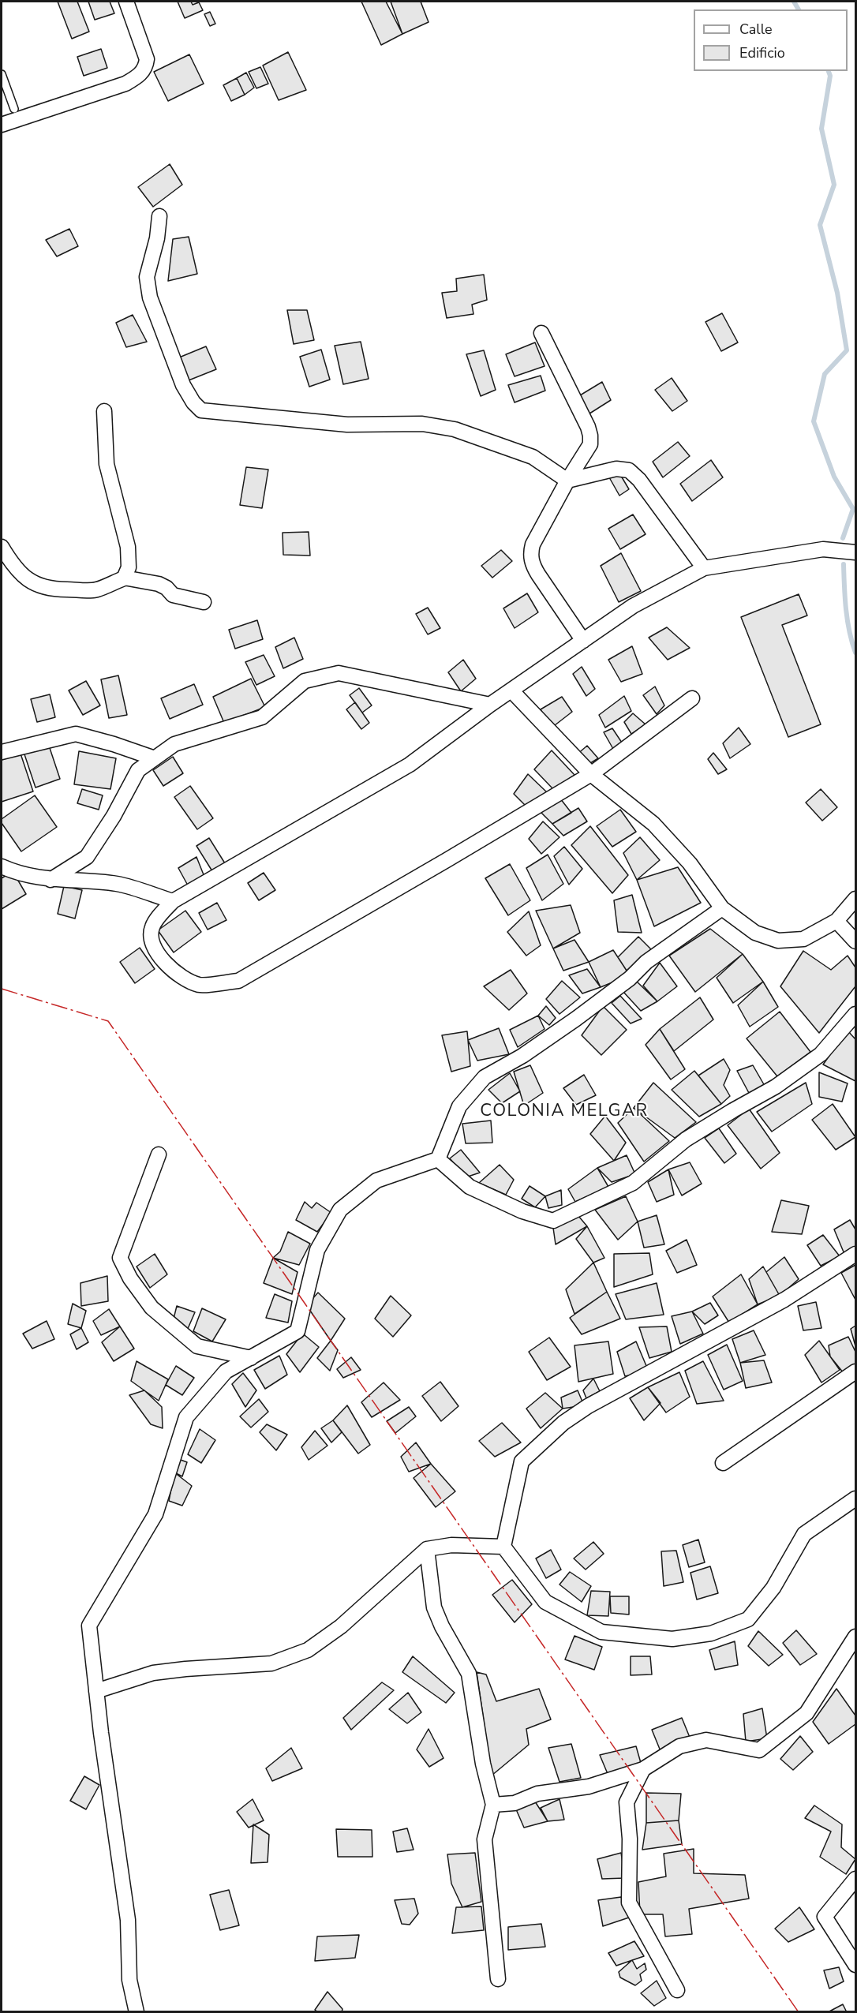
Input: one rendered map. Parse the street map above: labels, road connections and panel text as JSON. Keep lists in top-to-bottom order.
{
  "districts": ["COLONIA MELGAR"],
  "legend": ["Calle", "Edificio"]
}
